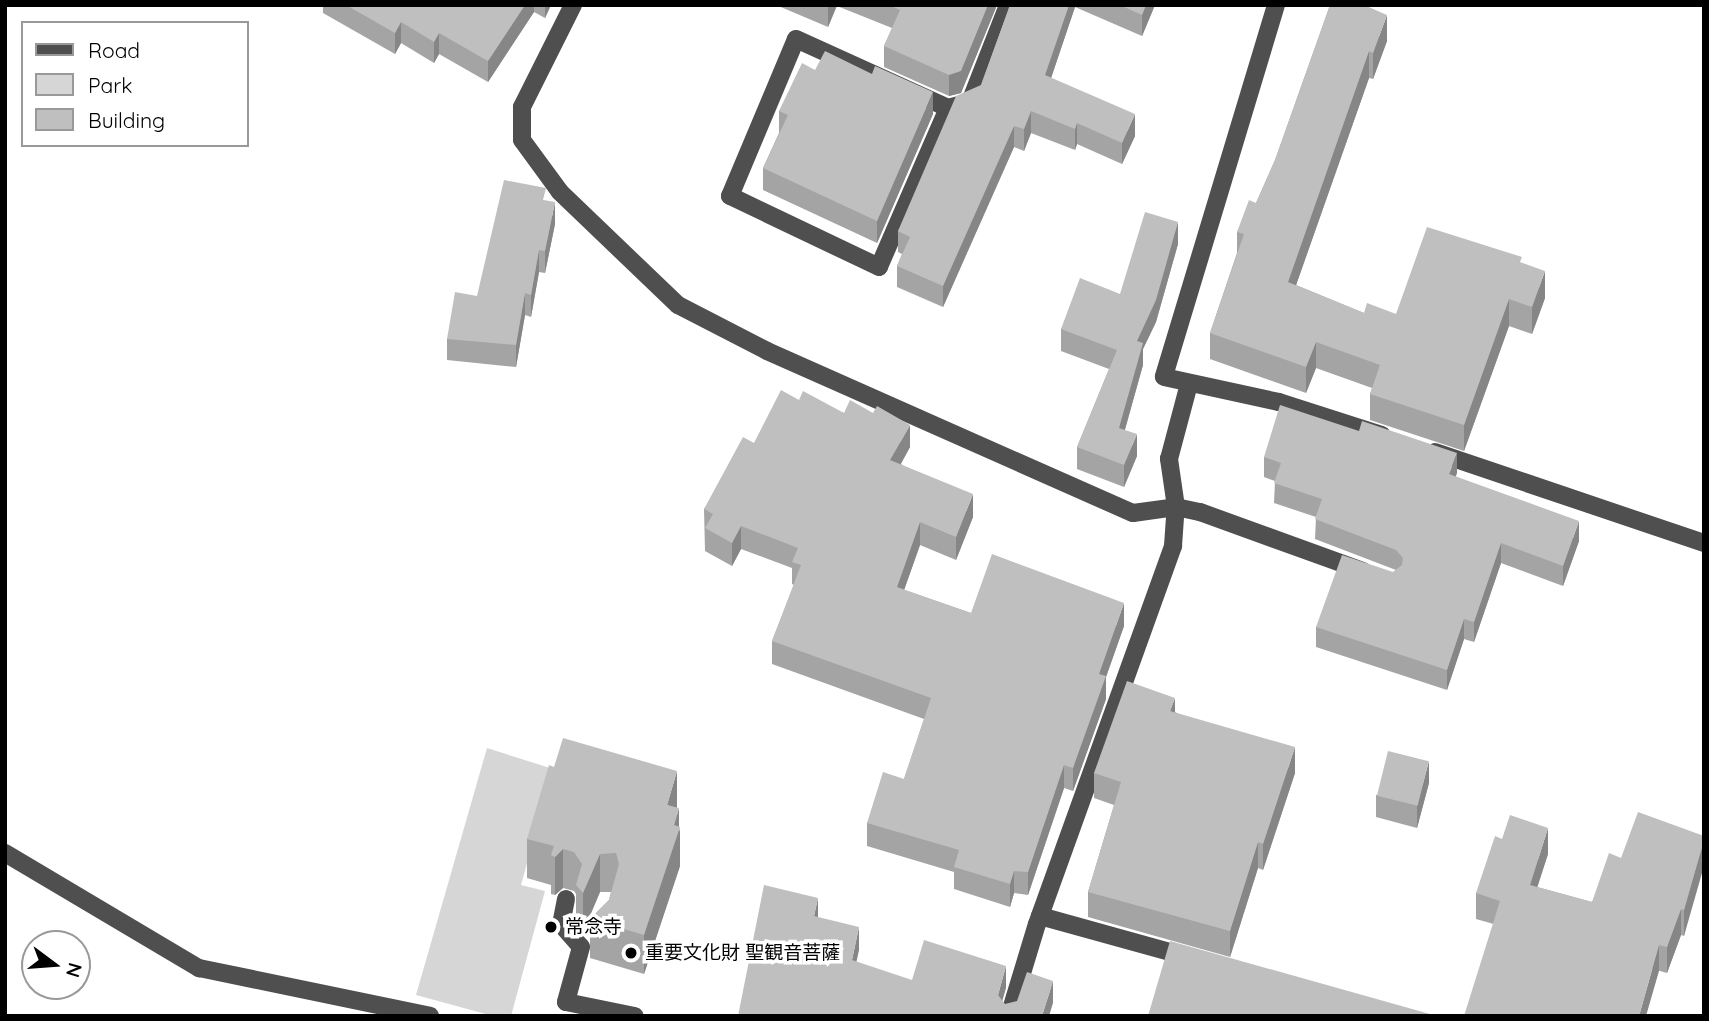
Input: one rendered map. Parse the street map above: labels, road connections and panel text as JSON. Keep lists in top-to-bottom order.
{
  "places": ["常念寺", "重要文化財 聖観音菩薩"],
  "legend": ["Road", "Park", "Building"],
  "north": "right"
}
